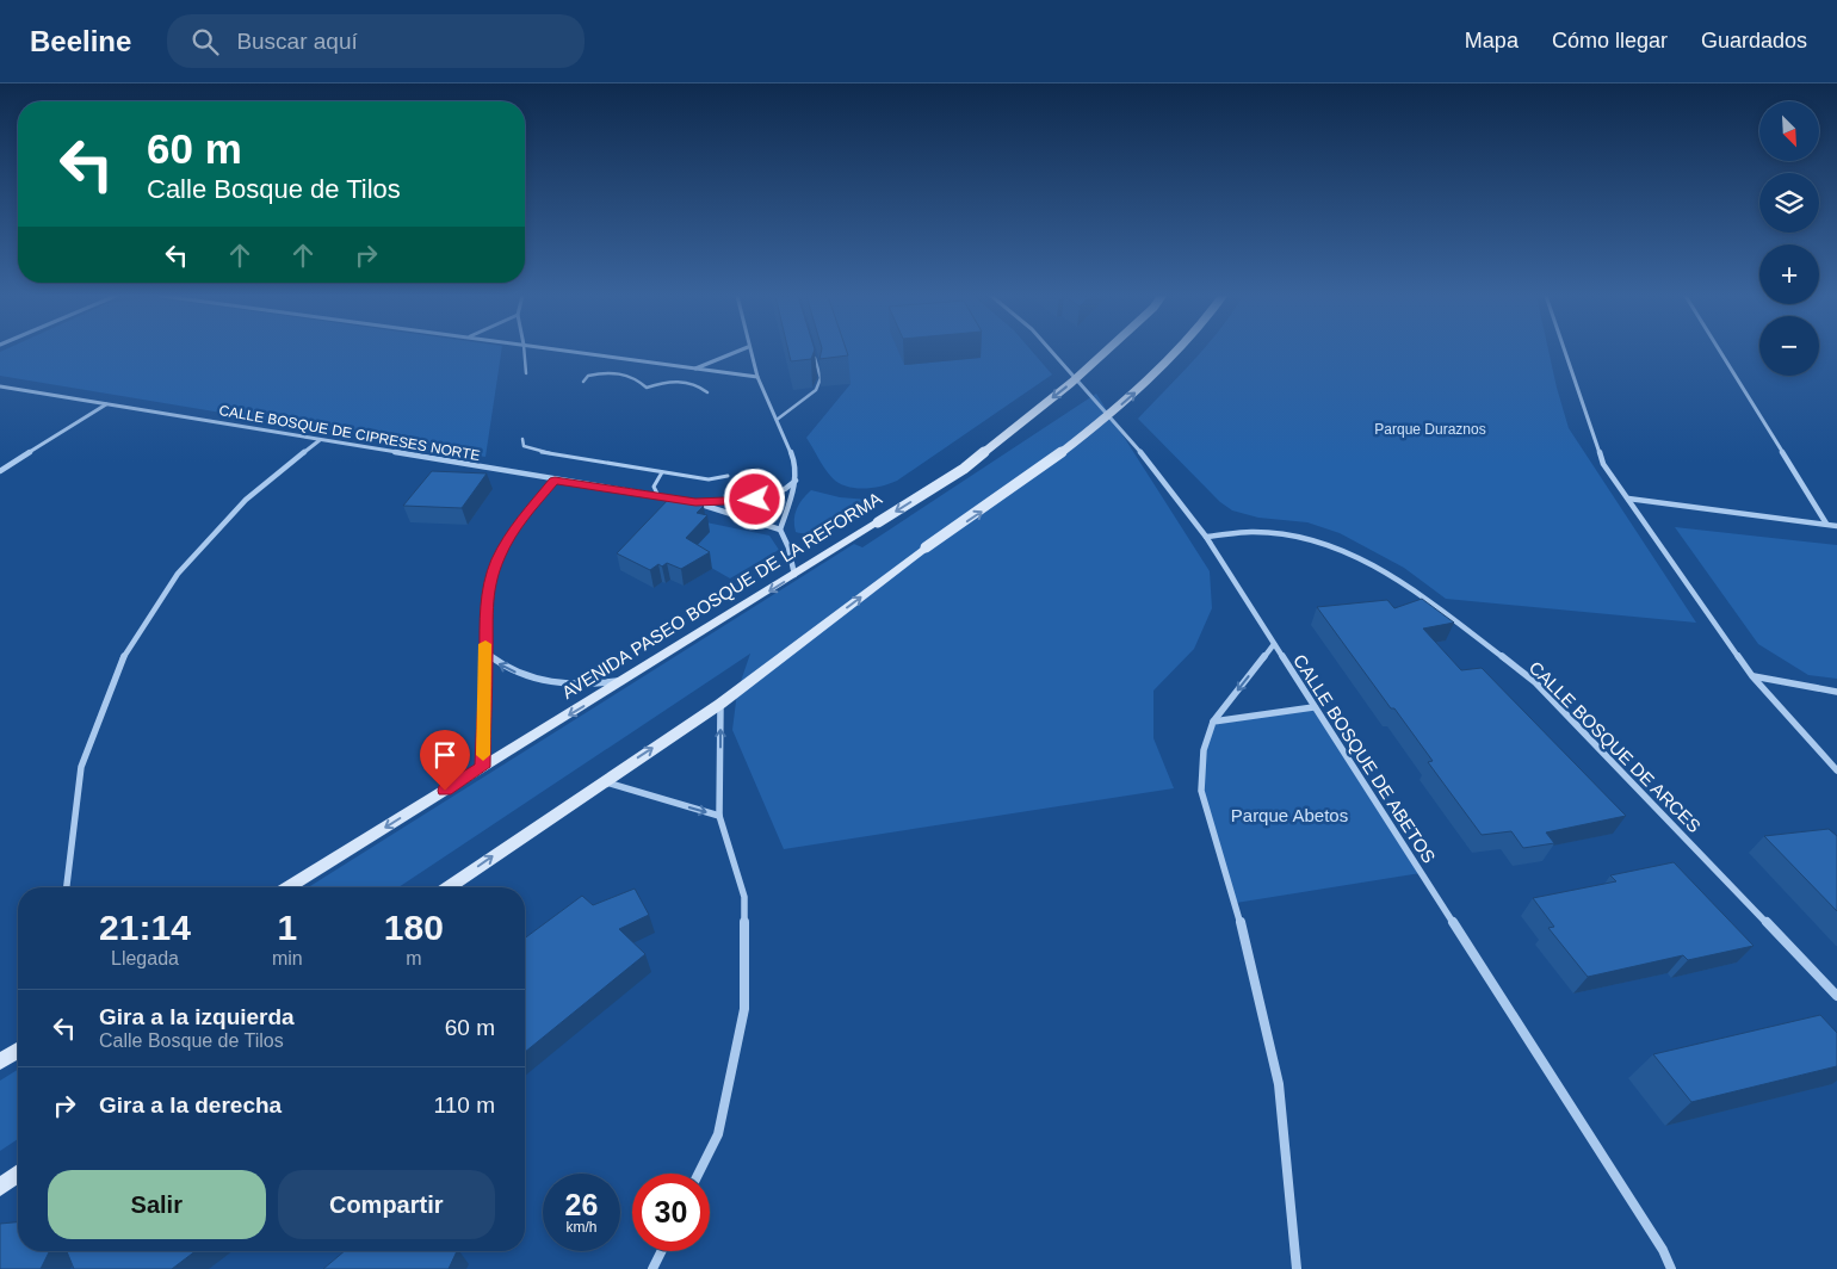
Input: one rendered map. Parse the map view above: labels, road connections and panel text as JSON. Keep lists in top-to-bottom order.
{
  "streets": {
    "main road": ["AVENIDA PASEO BOSQUE DE LA REFORMA"],
    "street": ["CALLE BOSQUE DE CIPRESES NORTE", "CALLE BOSQUE DE ARCES", "CALLE BOSQUE DE ABETOS"]
  },
  "crossings": [
    ["CALLE BOSQUE DE ARCES", "CALLE BOSQUE DE ABETOS"]
  ],
  "parks": ["Parque Duraznos", "Parque Abetos"],
  "north": "bottom right",
  "page": {
    "header": "Beeline",
    "search": "Buscar aquí",
    "nav": ["Mapa", "Cómo llegar", "Guardados"],
    "map_buttons": ["+", "−"],
    "turn": ["60 m", "Calle Bosque de Tilos"],
    "eta": [
      "21:14",
      "Llegada",
      "1",
      "min",
      "180",
      "m"
    ],
    "list": [
      {
        "name": "Gira a la izquierda",
        "note": "Calle Bosque de Tilos",
        "value": "60 m"
      },
      {
        "name": "Gira a la derecha",
        "value": "110 m"
      }
    ],
    "buttons": ["Salir", "Compartir"],
    "speed": "26 km/h",
    "limit": "30"
  }
}
